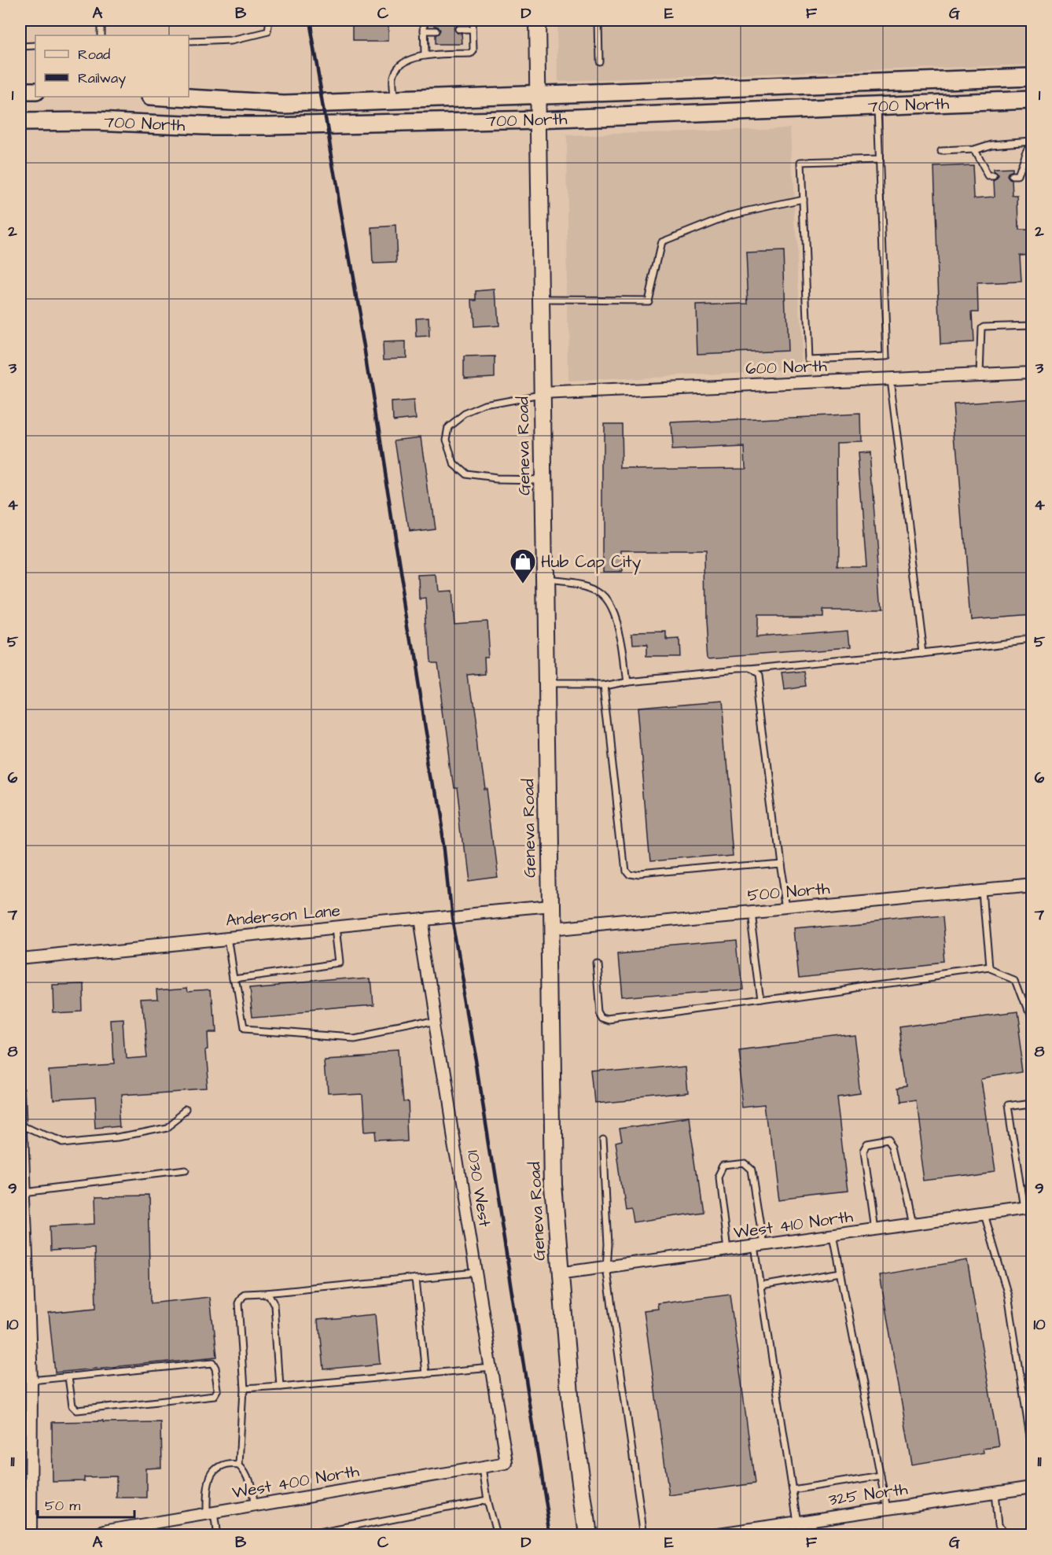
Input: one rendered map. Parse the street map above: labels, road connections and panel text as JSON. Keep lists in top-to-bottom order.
{
  "streets": {
    "main road": ["700 North", "Geneva Road"],
    "street": [
      "600 North",
      "500 North",
      "Anderson Lane",
      "1030 West",
      "West 410 North",
      "West 400 North",
      "325 North"
    ]
  },
  "crossings": [
    ["700 North", "Geneva Road"],
    ["600 North", "Geneva Road"],
    ["Geneva Road", "500 North"],
    ["Geneva Road", "Anderson Lane"],
    ["Geneva Road", "West 410 North"],
    ["Anderson Lane", "1030 West"],
    ["1030 West", "West 400 North"]
  ],
  "places": {
    "shop": ["Hub Cap City"]
  },
  "legend": ["Road", "Railway"],
  "scale_bar": "50 m",
  "grid": {
    "columns": [
      "A",
      "B",
      "C",
      "D",
      "E",
      "F",
      "G"
    ],
    "rows": [
      "1",
      "2",
      "3",
      "4",
      "5",
      "6",
      "7",
      "8",
      "9",
      "10",
      "11"
    ]
  }
}
